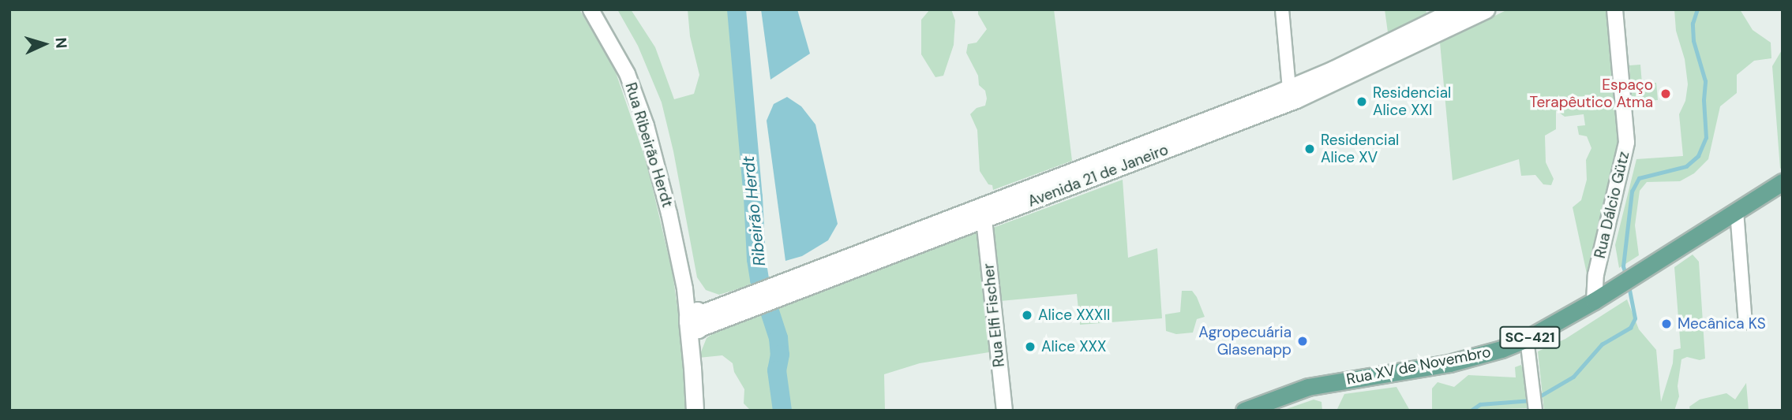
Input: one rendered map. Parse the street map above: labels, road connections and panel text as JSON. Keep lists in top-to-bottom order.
{
  "streets": {
    "main road": [
      "Rua Ribeirão Herdt",
      "Avenida 21 de Janeiro",
      "SC-421",
      "Rua XV de Novembro"
    ],
    "street": ["Rua Dálcio Gütz", "Rua Elfi Fischer"]
  },
  "crossings": [
    ["Rua Ribeirão Herdt", "Avenida 21 de Janeiro"],
    ["Avenida 21 de Janeiro", "Rua Elfi Fischer"],
    ["Rua Dálcio Gütz", "Rua XV de Novembro"]
  ],
  "water": ["Ribeirão Herdt"],
  "places": [
    "Espaço Terapêutico Atma",
    "Residencial Alice XXI",
    "Residencial Alice XV",
    "Alice XXXII",
    "Mecânica KS",
    "Agropecuária Glasenapp",
    "Alice XXX"
  ],
  "north": "right"
}
